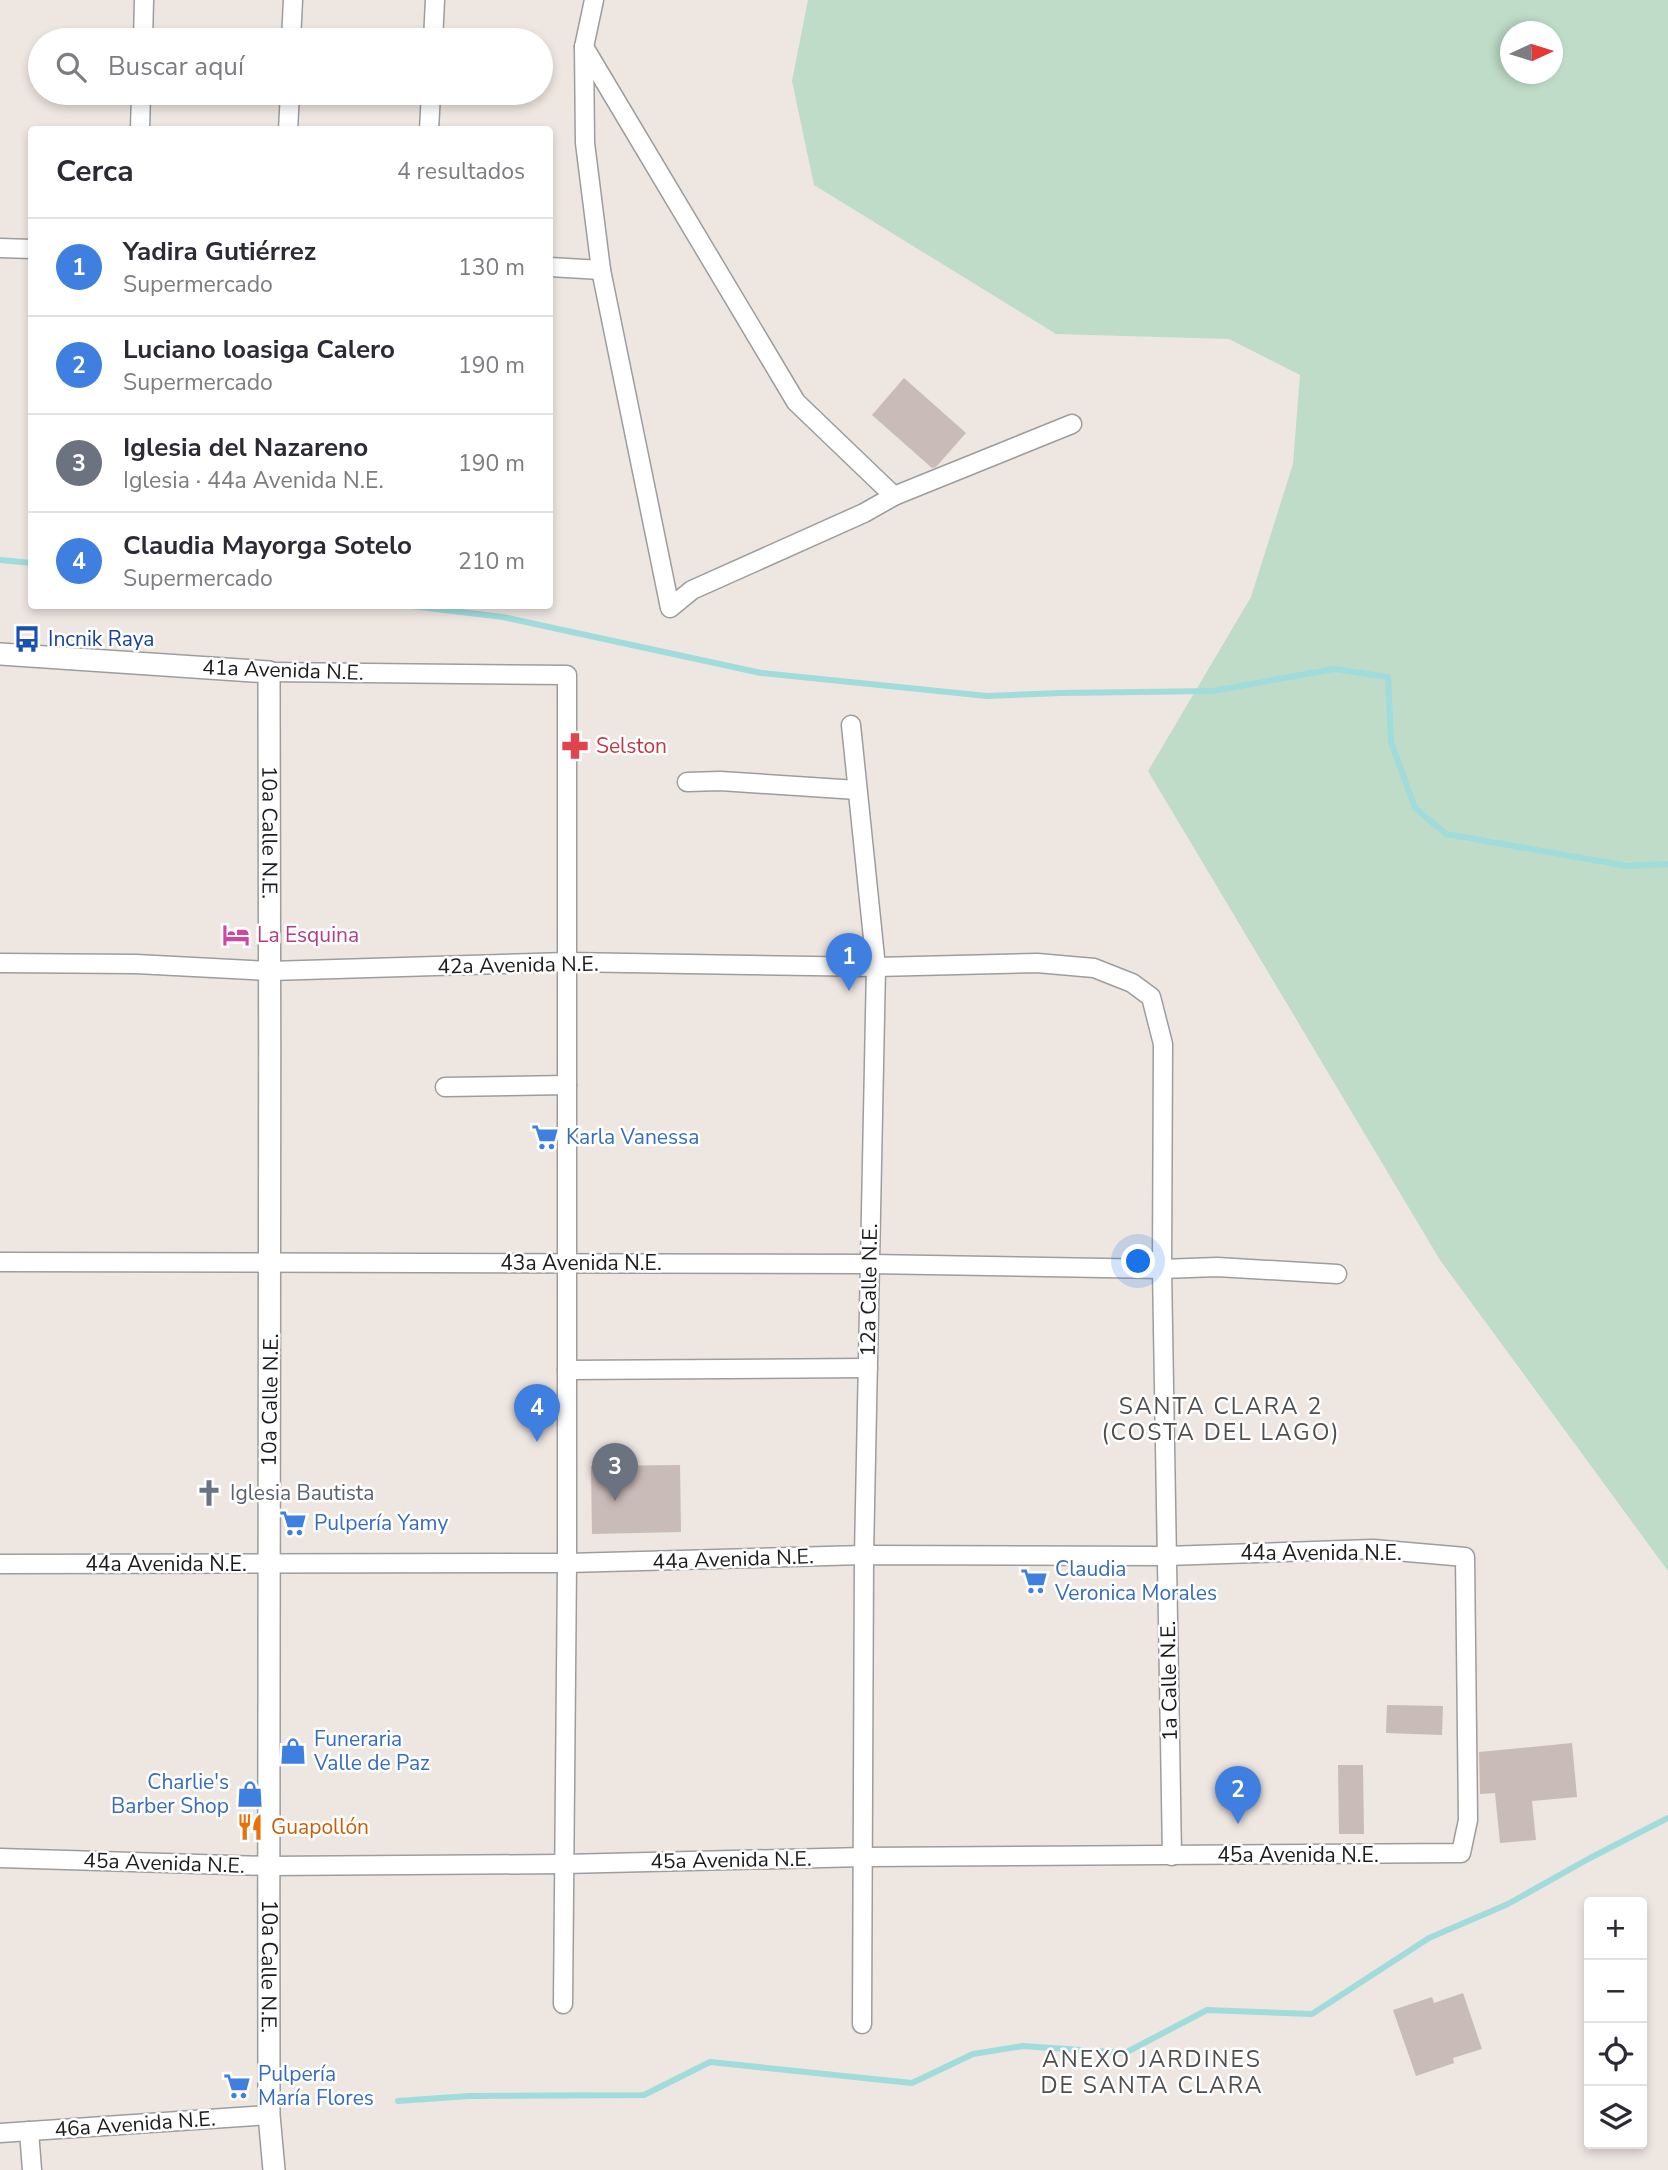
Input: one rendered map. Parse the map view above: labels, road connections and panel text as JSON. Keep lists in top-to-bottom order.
{
  "streets": {
    "street": [
      "41a Avenida N.E.",
      "10a Calle N.E.",
      "42a Avenida N.E.",
      "43a Avenida N.E.",
      "12a Calle N.E.",
      "44a Avenida N.E.",
      "1a Calle N.E.",
      "45a Avenida N.E.",
      "46a Avenida N.E."
    ]
  },
  "crossings": [
    ["41a Avenida N.E.", "10a Calle N.E."],
    ["41a Avenida N.E.", "42a Avenida N.E."],
    ["10a Calle N.E.", "42a Avenida N.E."],
    ["10a Calle N.E.", "43a Avenida N.E."],
    ["10a Calle N.E.", "44a Avenida N.E."],
    ["10a Calle N.E.", "45a Avenida N.E."],
    ["10a Calle N.E.", "46a Avenida N.E."],
    ["42a Avenida N.E.", "12a Calle N.E."],
    ["42a Avenida N.E.", "1a Calle N.E."],
    ["43a Avenida N.E.", "12a Calle N.E."],
    ["43a Avenida N.E.", "1a Calle N.E."],
    ["12a Calle N.E.", "44a Avenida N.E."],
    ["12a Calle N.E.", "45a Avenida N.E."],
    ["44a Avenida N.E.", "1a Calle N.E."],
    ["44a Avenida N.E.", "45a Avenida N.E."],
    ["1a Calle N.E.", "45a Avenida N.E."]
  ],
  "districts": ["SANTA CLARA 2 (COSTA DEL LAGO)", "ANEXO JARDINES DE SANTA CLARA"],
  "places": {
    "bus stop": ["Incnik Raya"],
    "pharmacy": ["Selston"],
    "hotel": ["La Esquina"],
    "supermarket": [
      "Karla Vanessa",
      "Pulpería Yamy",
      "Claudia Veronica Morales",
      "Pulpería María Flores"
    ],
    "church": ["Iglesia Bautista"],
    "shop": ["Funeraria Valle de Paz", "Charlie's Barber Shop"],
    "restaurant": ["Guapollón"]
  },
  "north": "right",
  "page": {
    "search": "Buscar aquí",
    "heading": ["Cerca", "4 resultados"],
    "list": [
      {
        "mark": "1",
        "name": "Yadira Gutiérrez",
        "note": "Supermercado",
        "value": "130 m"
      },
      {
        "mark": "2",
        "name": "Luciano loasiga Calero",
        "note": "Supermercado",
        "value": "190 m"
      },
      {
        "mark": "3",
        "name": "Iglesia del Nazareno",
        "note": "Iglesia · 44a Avenida N.E.",
        "value": "190 m"
      },
      {
        "mark": "4",
        "name": "Claudia Mayorga Sotelo",
        "note": "Supermercado",
        "value": "210 m"
      }
    ],
    "pins": [
      "1",
      "4",
      "3",
      "2"
    ],
    "map_buttons": ["+", "−"]
  }
}
